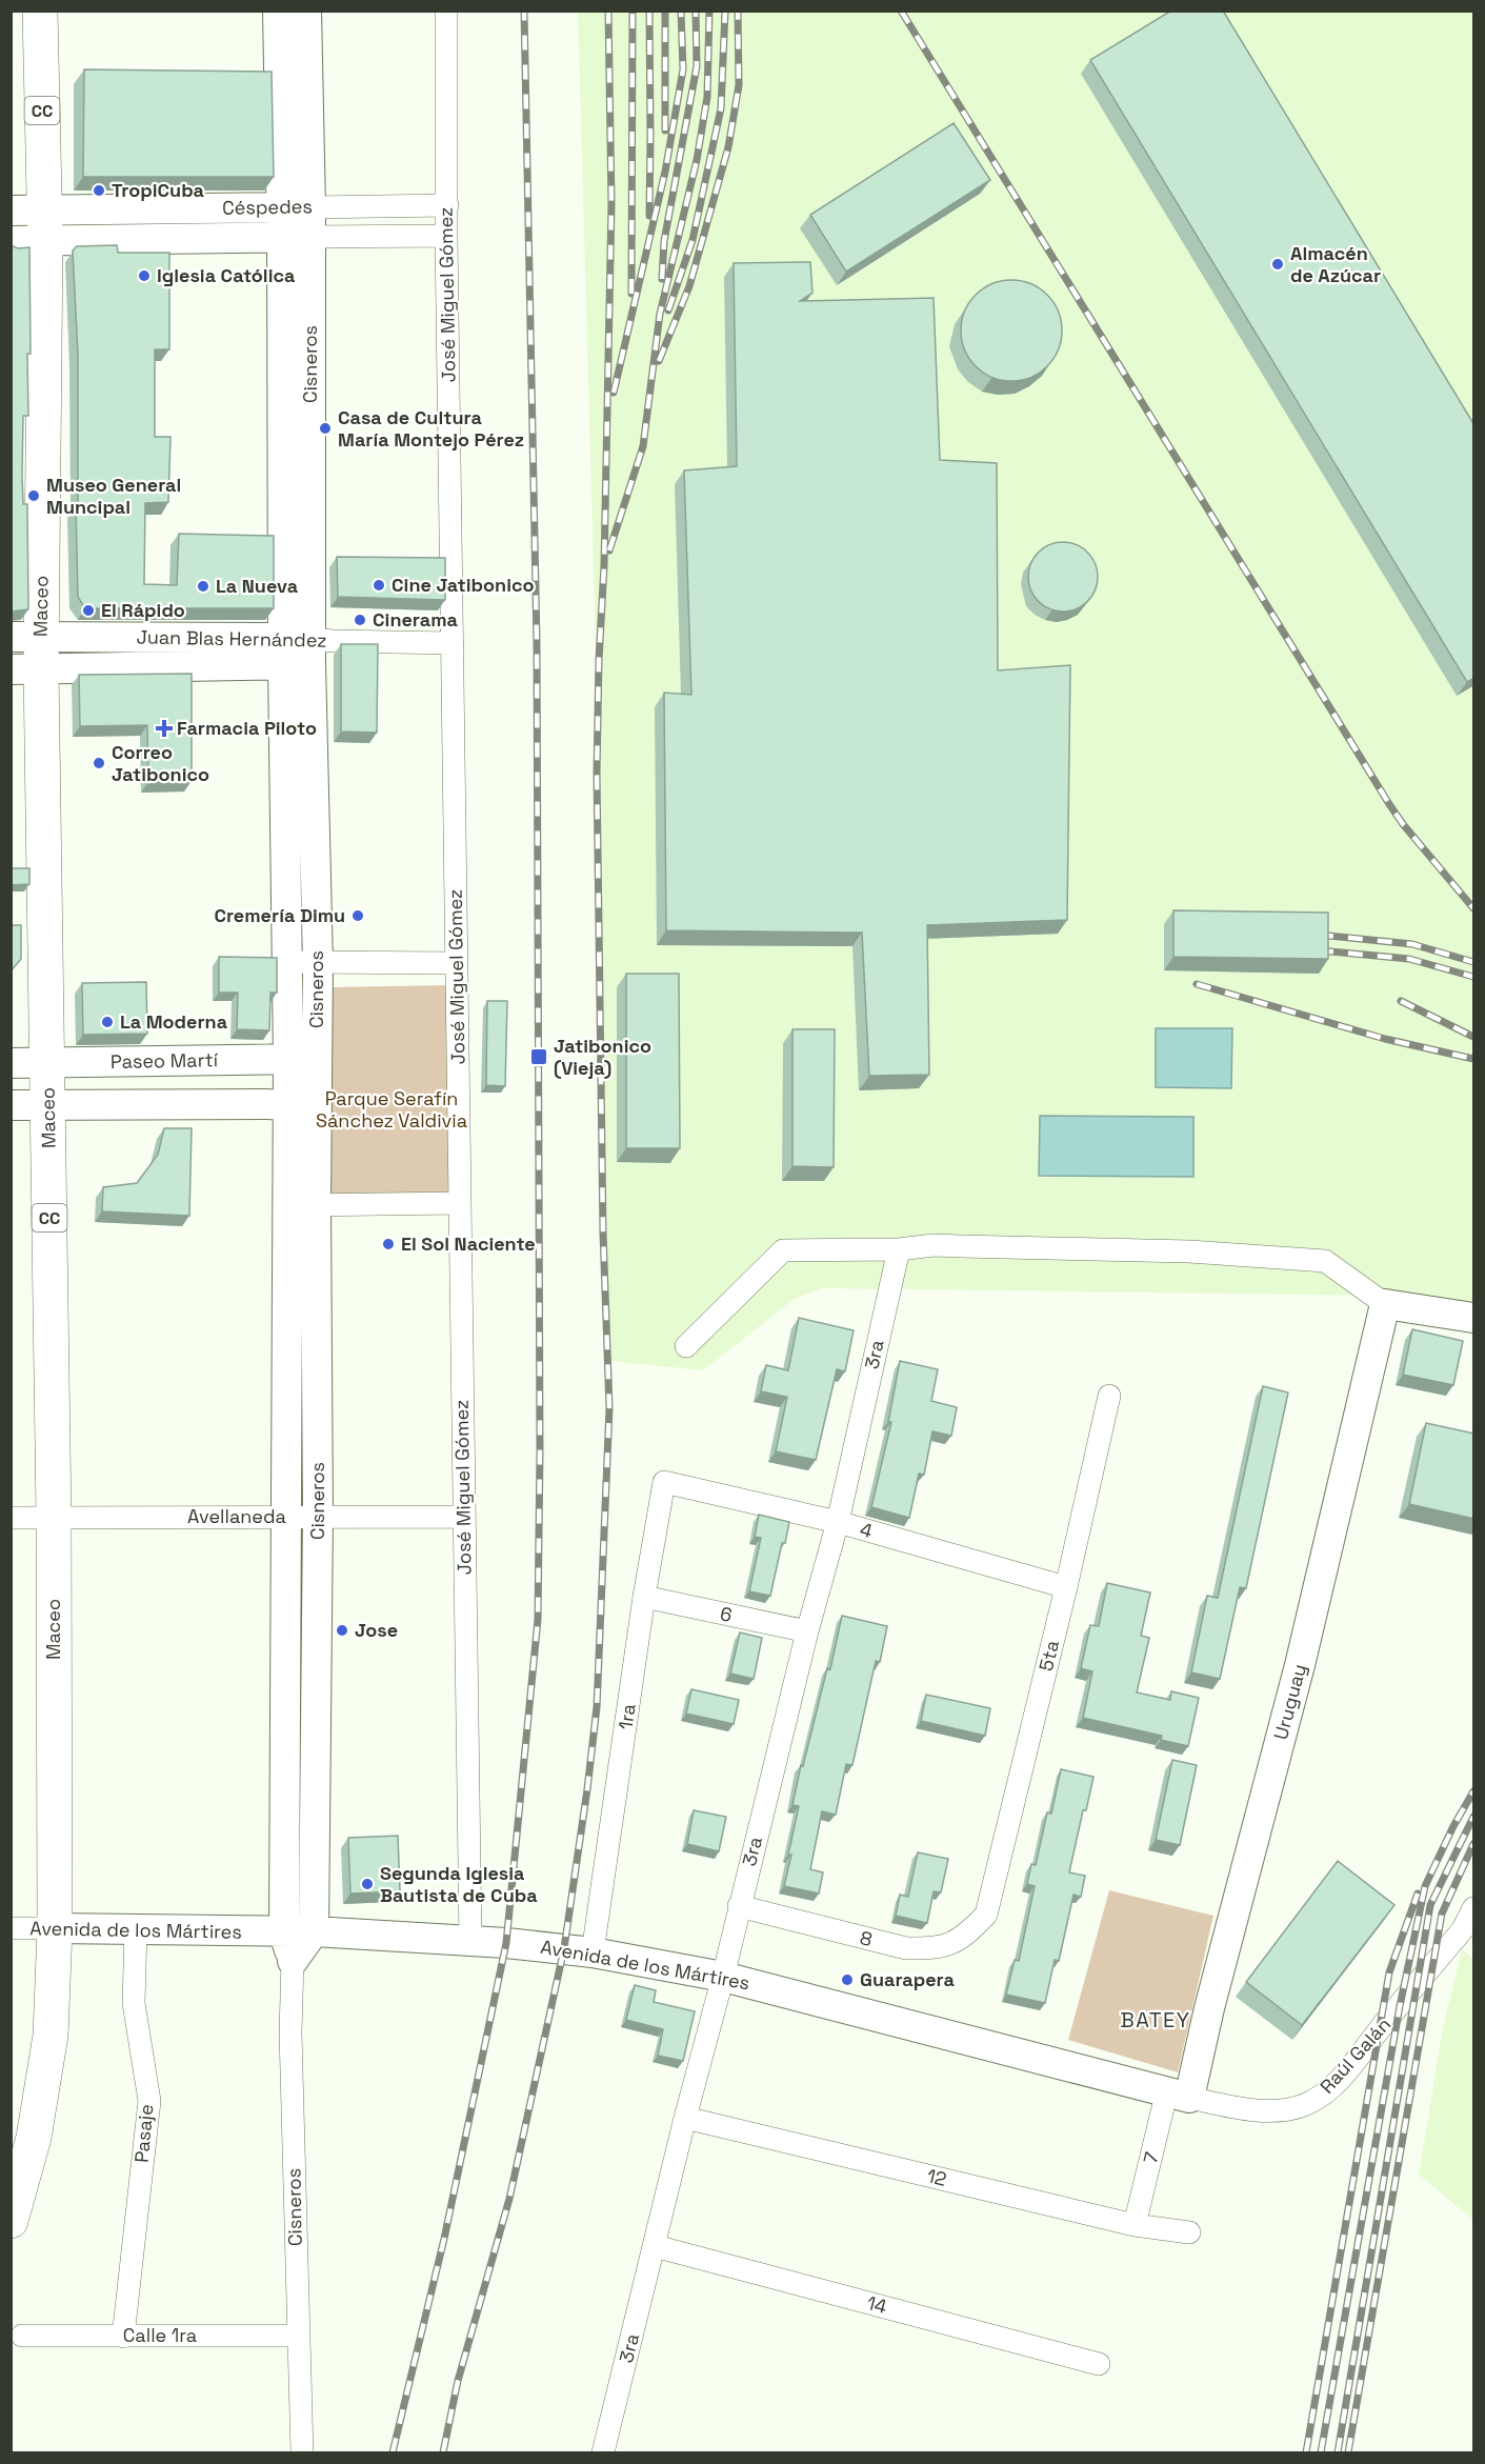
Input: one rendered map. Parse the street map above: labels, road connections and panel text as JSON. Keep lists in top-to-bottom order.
{
  "streets": {
    "highway": ["CC", "Maceo"],
    "street": [
      "Céspedes",
      "José Miguel Gómez",
      "Cisneros",
      "Juan Blas Hernández",
      "Paseo Martí",
      "3ra",
      "Avellaneda",
      "4",
      "6",
      "5ta",
      "Uruguay",
      "1ra",
      "Avenida de los Mártires",
      "8",
      "Raúl Galán",
      "Pasaje",
      "7",
      "12",
      "14",
      "Calle 1ra"
    ]
  },
  "crossings": [
    ["Céspedes", "José Miguel Gómez"],
    ["Céspedes", "Cisneros"],
    ["Céspedes", "Maceo"],
    ["José Miguel Gómez", "Juan Blas Hernández"],
    ["José Miguel Gómez", "Avellaneda"],
    ["José Miguel Gómez", "Avenida de los Mártires"],
    ["Cisneros", "Juan Blas Hernández"],
    ["Cisneros", "Paseo Martí"],
    ["Cisneros", "Avellaneda"],
    ["Cisneros", "Avenida de los Mártires"],
    ["Cisneros", "Calle 1ra"],
    ["Maceo", "Juan Blas Hernández"],
    ["Maceo", "Paseo Martí"],
    ["Maceo", "Avellaneda"],
    ["Maceo", "Avenida de los Mártires"],
    ["3ra", "4"],
    ["3ra", "6"],
    ["3ra", "Avenida de los Mártires"],
    ["3ra", "8"],
    ["3ra", "12"],
    ["3ra", "14"],
    ["4", "5ta"],
    ["4", "1ra"],
    ["6", "1ra"],
    ["5ta", "8"],
    ["Uruguay", "Avenida de los Mártires"],
    ["Uruguay", "Raúl Galán"],
    ["Uruguay", "7"],
    ["1ra", "Avenida de los Mártires"],
    ["Avenida de los Mártires", "Raúl Galán"],
    ["Avenida de los Mártires", "Pasaje"],
    ["Avenida de los Mártires", "7"],
    ["Raúl Galán", "7"],
    ["Pasaje", "Calle 1ra"],
    ["7", "12"]
  ],
  "districts": ["BATEY"],
  "parks": ["Parque Serafín Sánchez Valdivia"],
  "places": {
    "other": [
      "TropiCuba",
      "Almacén de Azúcar",
      "Iglesia Católica",
      "Casa de Cultura María Montejo Pérez",
      "Museo General Muncipal",
      "Cine Jatibonico",
      "La Nueva",
      "El Rápido",
      "Cinerama",
      "Correo Jatibonico",
      "Cremería Dimu",
      "La Moderna",
      "El Sol Naciente",
      "Jose",
      "Segunda Iglesia Bautista de Cuba",
      "Guarapera"
    ],
    "health": ["Farmacia Piloto"],
    "transit": ["Jatibonico (Vieja)"]
  }
}
